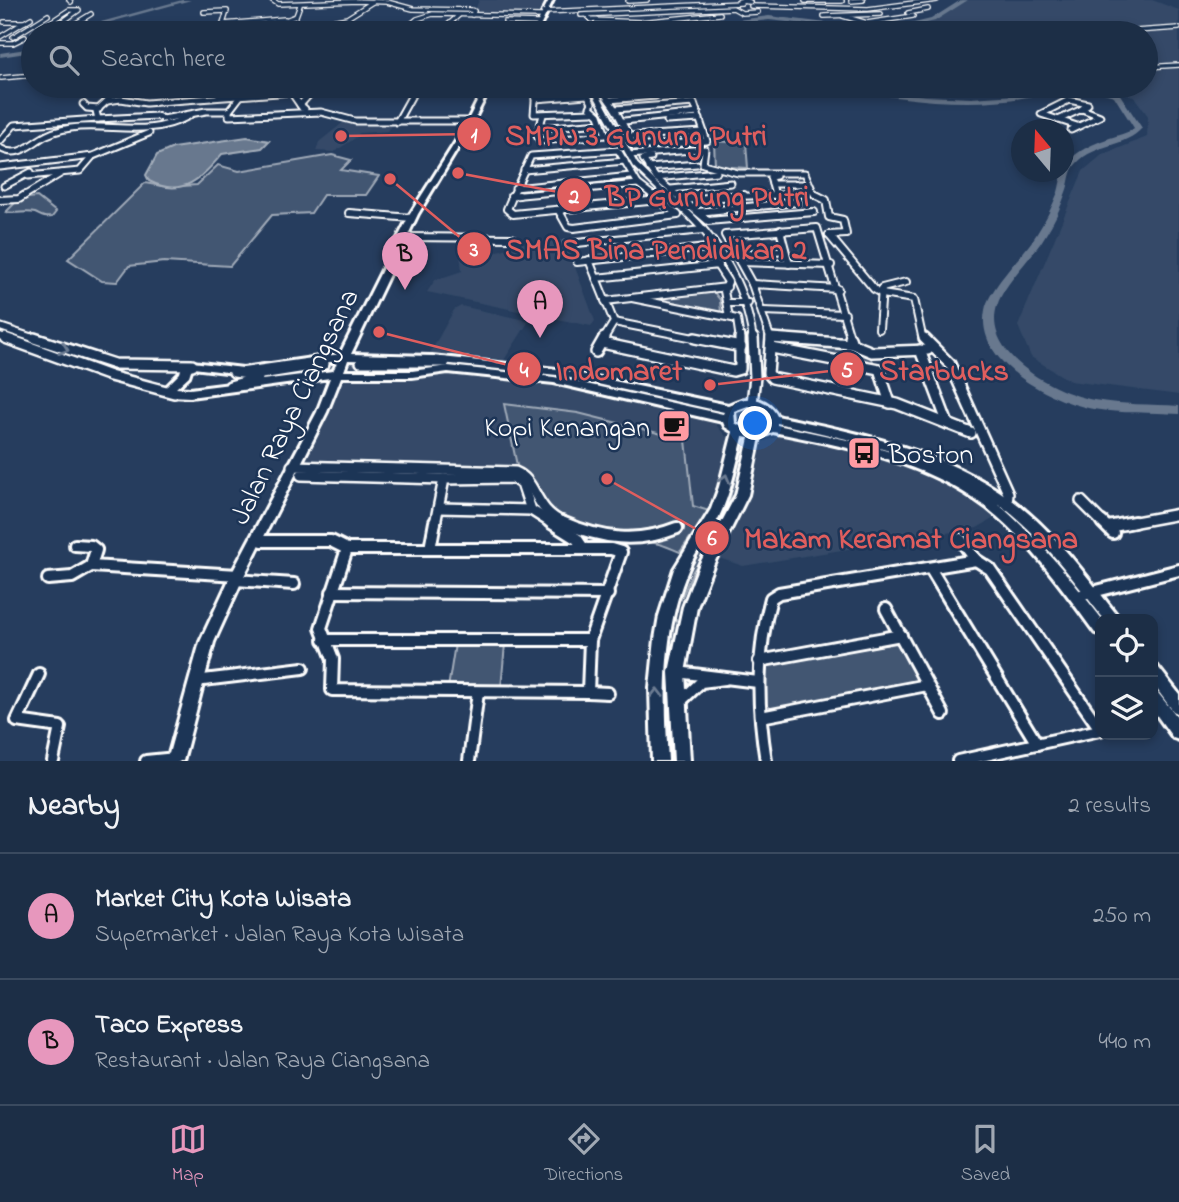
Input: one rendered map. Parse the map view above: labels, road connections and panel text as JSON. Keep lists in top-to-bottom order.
{
  "streets": {
    "street": ["Jalan Raya Ciangsana"]
  },
  "places": {
    "other": [
      "SMPN 3 Gunung Putri",
      "BP Gunung Putri",
      "SMAS Bina Pendidikan 2",
      "Indomaret",
      "Starbucks",
      "Makam Keramat Ciangsana"
    ],
    "cafe": ["Kopi Kenangan"],
    "bus stop": ["Boston"]
  },
  "north": "top",
  "page": {
    "search": "Search here",
    "pins": ["B", "A"],
    "heading": ["Nearby", "2 results"],
    "list": [
      {
        "mark": "A",
        "name": "Market City Kota Wisata",
        "note": "Supermarket · Jalan Raya Kota Wisata",
        "value": "250 m"
      },
      {
        "mark": "B",
        "name": "Taco Express",
        "note": "Restaurant · Jalan Raya Ciangsana",
        "value": "440 m"
      }
    ],
    "nav": ["Map", "Directions", "Saved"]
  }
}
